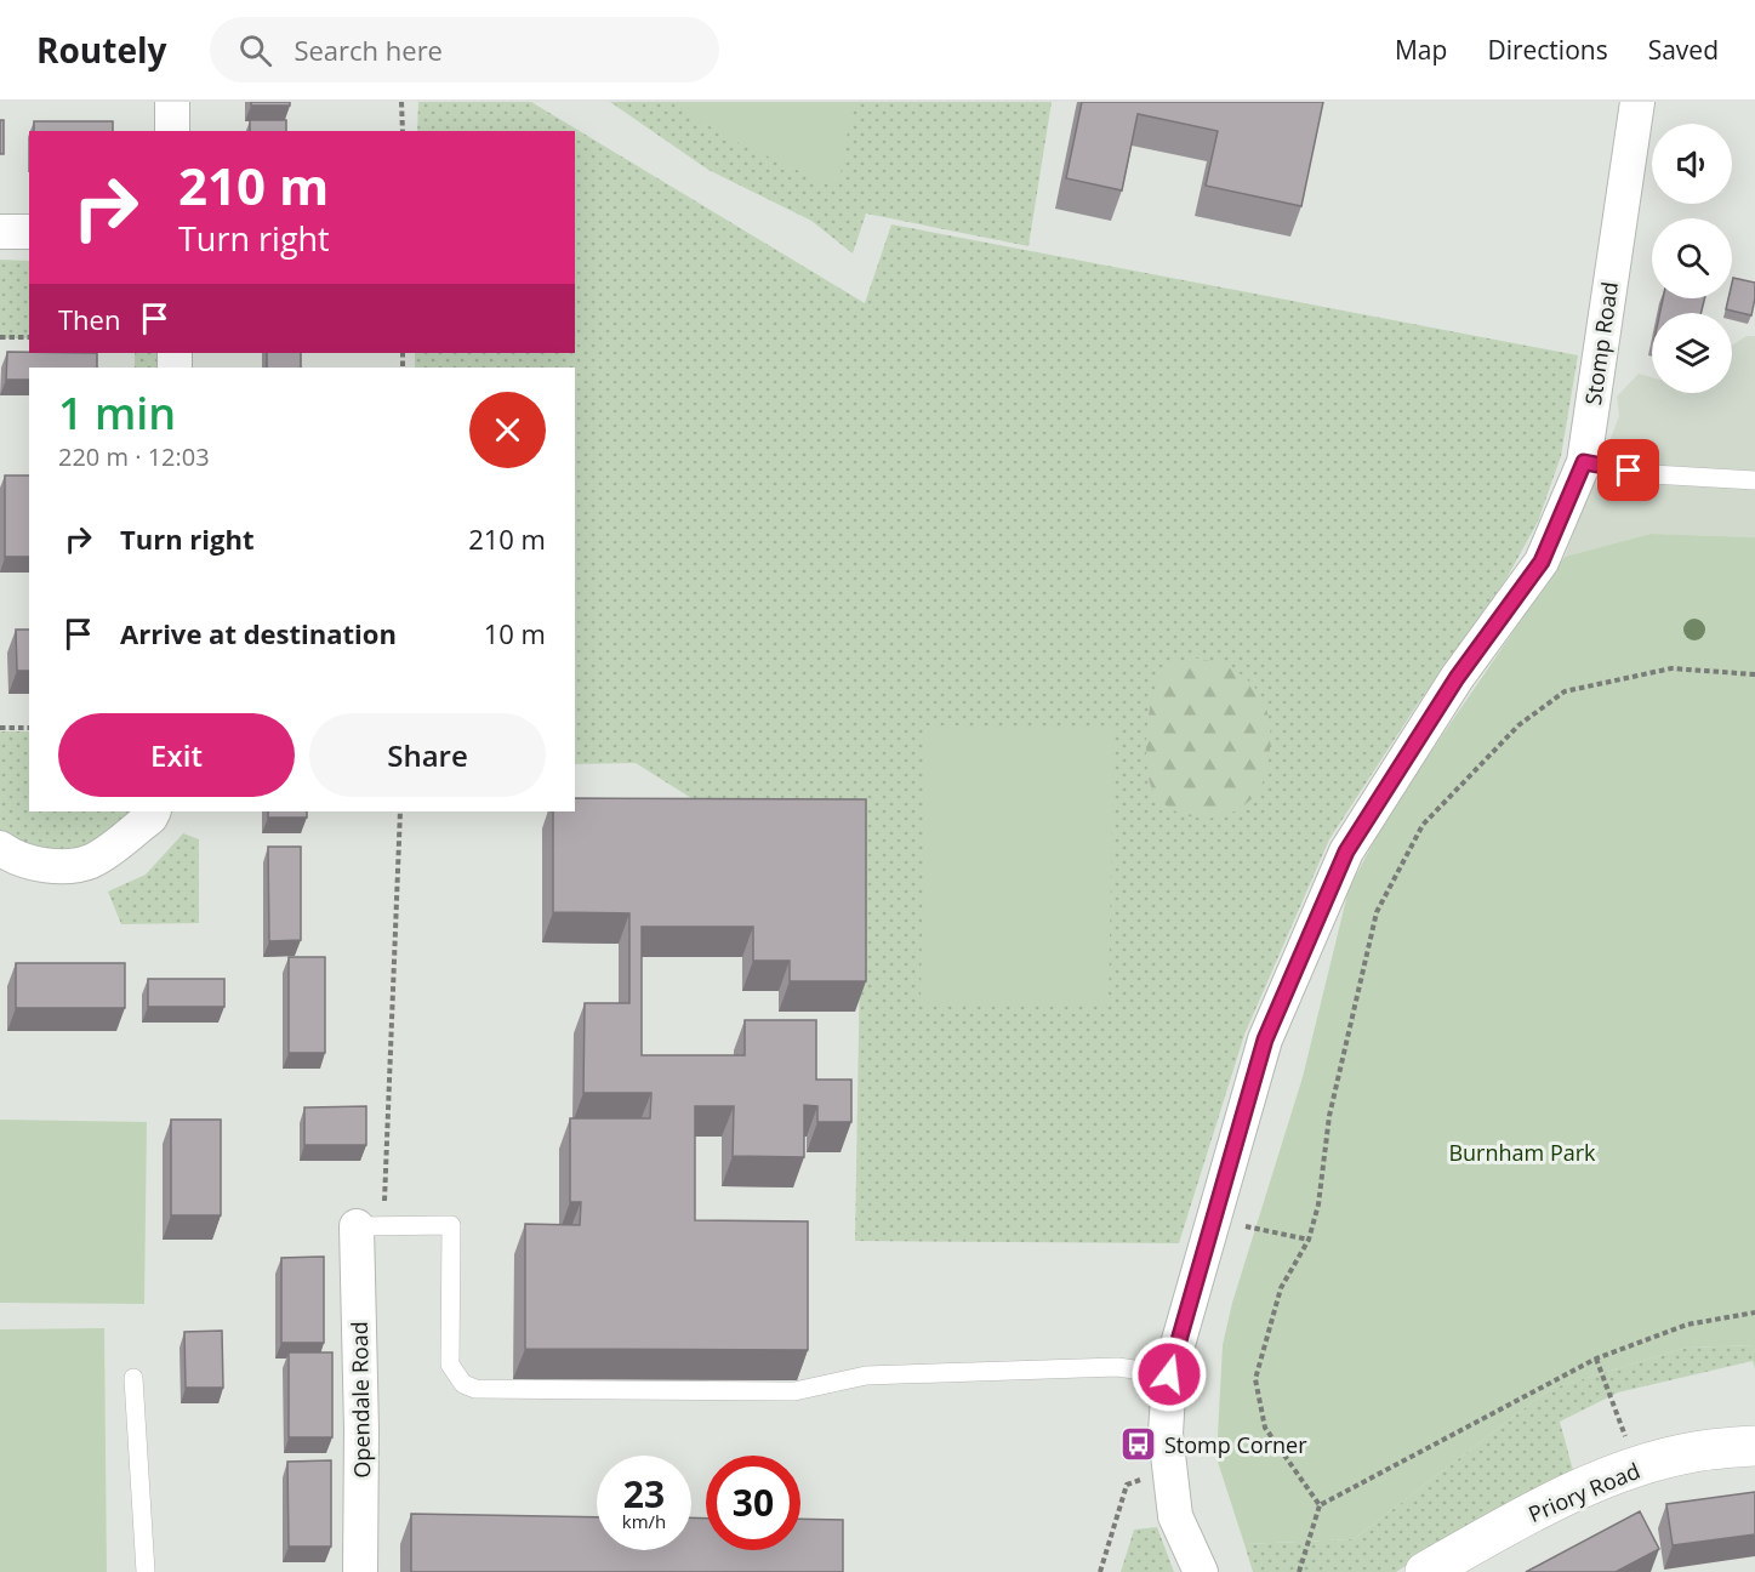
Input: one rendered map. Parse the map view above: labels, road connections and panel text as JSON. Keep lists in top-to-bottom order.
{
  "streets": {
    "street": ["Stomp Road", "Opendale Road", "Priory Road"]
  },
  "parks": ["Burnham Park"],
  "places": {
    "bus stop": ["Stomp Corner"]
  },
  "page": {
    "header": "Routely",
    "search": "Search here",
    "nav": ["Map", "Directions", "Saved"],
    "turn": ["210 m", "Turn right"],
    "then": "Then",
    "heading": ["1 min", "220 m · 12:03"],
    "list": [
      {
        "name": "Turn right",
        "value": "210 m"
      },
      {
        "name": "Arrive at destination",
        "value": "10 m"
      }
    ],
    "buttons": ["Exit", "Share"],
    "speed": "23 km/h",
    "limit": "30"
  }
}
